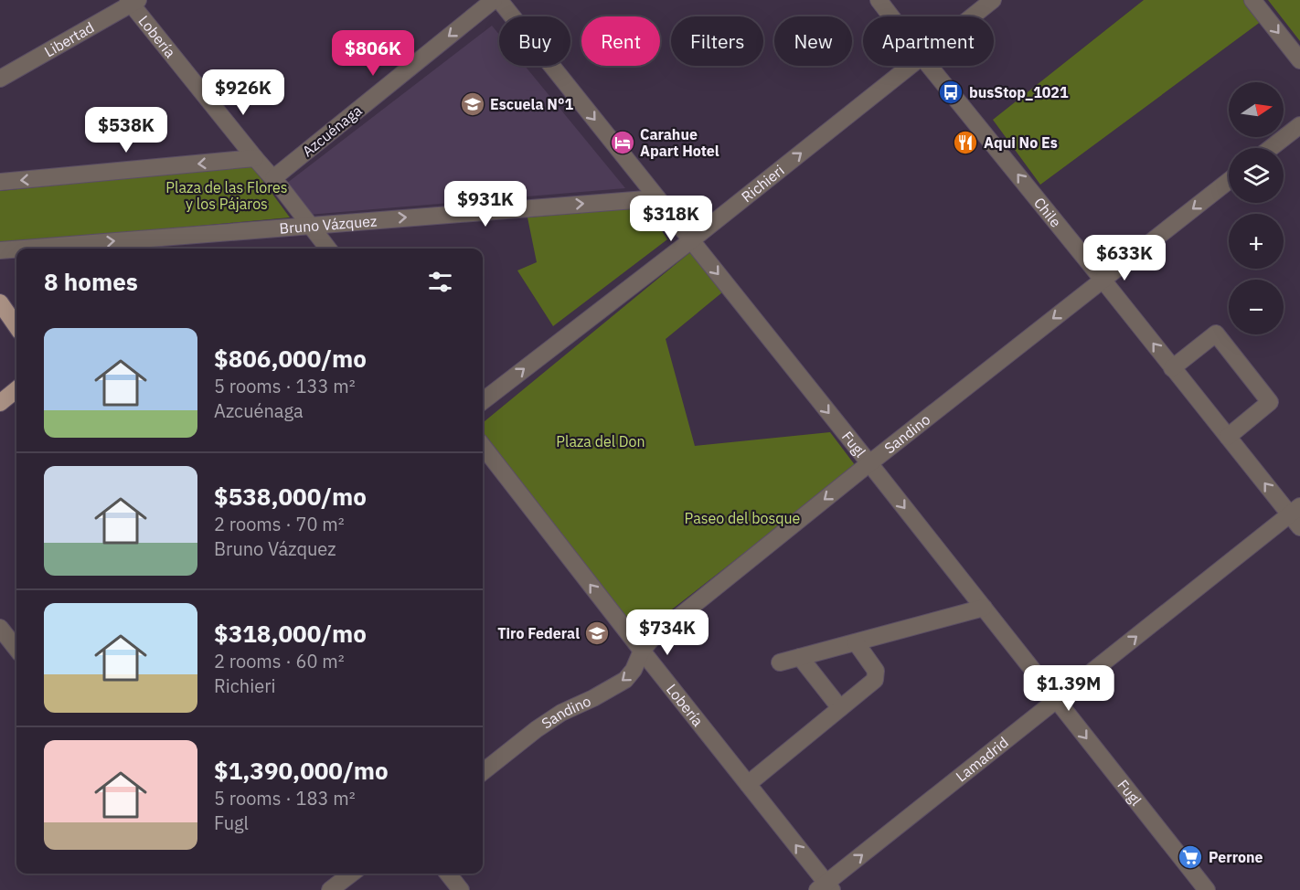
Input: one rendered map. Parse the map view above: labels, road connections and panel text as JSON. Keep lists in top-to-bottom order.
{
  "streets": {
    "street": [
      "Lobería",
      "Libertad",
      "Azcuénaga",
      "Richieri",
      "Chile",
      "Bruno Vázquez",
      "Sandino",
      "Fugl",
      "Lamadrid"
    ]
  },
  "crossings": [
    ["Lobería", "Libertad"],
    ["Lobería", "Azcuénaga"],
    ["Lobería", "Bruno Vázquez"],
    ["Lobería", "Sandino"],
    ["Lobería", "Lamadrid"],
    ["Richieri", "Fugl"],
    ["Chile", "Sandino"],
    ["Chile", "Lamadrid"],
    ["Bruno Vázquez", "Fugl"],
    ["Sandino", "Fugl"],
    ["Fugl", "Lamadrid"]
  ],
  "one_way": [
    "Lobería",
    "Azcuénaga",
    "Richieri",
    "Chile",
    "Sandino",
    "Fugl"
  ],
  "parks": ["Plaza de las Flores y los Pájaros", "Plaza del Don", "Paseo del bosque"],
  "places": {
    "bus stop": ["busStop_1021"],
    "school or university": ["Escuela N°1", "Tiro Federal"],
    "hotel": ["Carahue Apart Hotel"],
    "restaurant": ["Aqui No Es"],
    "supermarket": ["Perrone"]
  },
  "north": "right",
  "page": {
    "chip": [
      "Buy",
      "Rent",
      "Filters",
      "New",
      "Apartment"
    ],
    "price": [
      "$806K",
      "$926K",
      "$538K",
      "$931K",
      "$318K",
      "$633K",
      "$734K",
      "$1.39M"
    ],
    "map_buttons": ["+", "−"],
    "heading": "8 homes",
    "list": [
      {
        "name": "$806,000/mo",
        "note": "5 rooms · 133 m² · Azcuénaga"
      },
      {
        "name": "$538,000/mo",
        "note": "2 rooms · 70 m² · Bruno Vázquez"
      },
      {
        "name": "$318,000/mo",
        "note": "2 rooms · 60 m² · Richieri"
      },
      {
        "name": "$1,390,000/mo",
        "note": "5 rooms · 183 m² · Fugl"
      }
    ]
  }
}
